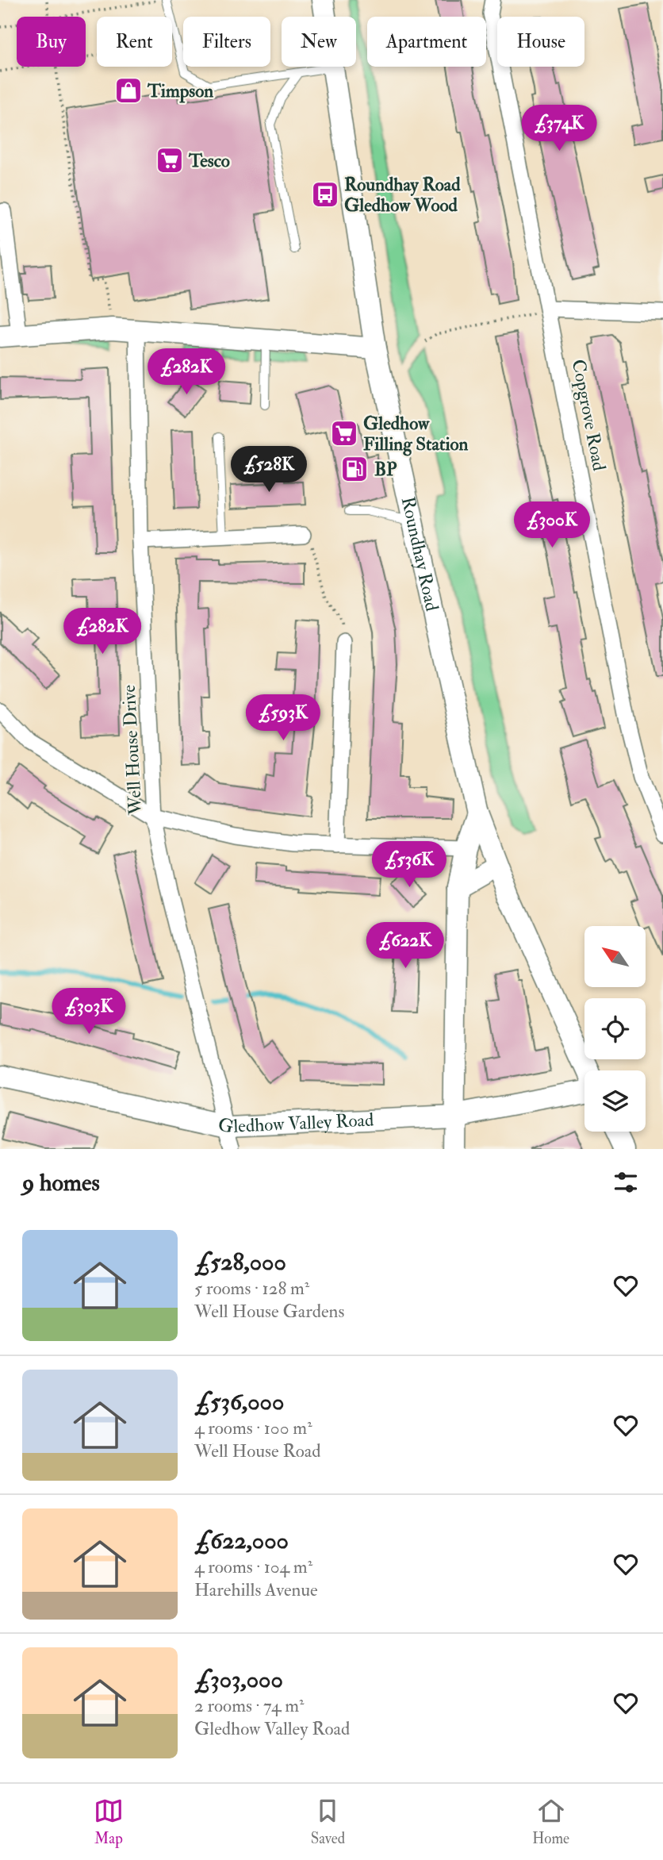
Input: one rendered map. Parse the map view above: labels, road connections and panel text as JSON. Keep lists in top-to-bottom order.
{
  "streets": {
    "street": [
      "Copgrove Road",
      "Roundhay Road",
      "Well House Drive",
      "Gledhow Valley Road"
    ]
  },
  "crossings": [
    ["Well House Drive", "Gledhow Valley Road"]
  ],
  "places": {
    "shop": ["Timpson"],
    "supermarket": ["Tesco", "Gledhow Filling Station"],
    "bus stop": ["Roundhay Road Gledhow Wood"],
    "fuel station": ["BP"]
  },
  "north": "top left",
  "page": {
    "chip": [
      "Buy",
      "Rent",
      "Filters",
      "New",
      "Apartment",
      "House"
    ],
    "price": [
      "£374K",
      "£282K",
      "£528K",
      "£300K",
      "£282K",
      "£593K",
      "£536K",
      "£622K",
      "£303K"
    ],
    "heading": "9 homes",
    "list": [
      {
        "name": "£528,000",
        "note": "5 rooms · 128 m² · Well House Gardens"
      },
      {
        "name": "£536,000",
        "note": "4 rooms · 100 m² · Well House Road"
      },
      {
        "name": "£622,000",
        "note": "4 rooms · 104 m² · Harehills Avenue"
      },
      {
        "name": "£303,000",
        "note": "2 rooms · 74 m² · Gledhow Valley Road"
      }
    ],
    "tabs": ["Map", "Saved", "Home"]
  }
}
